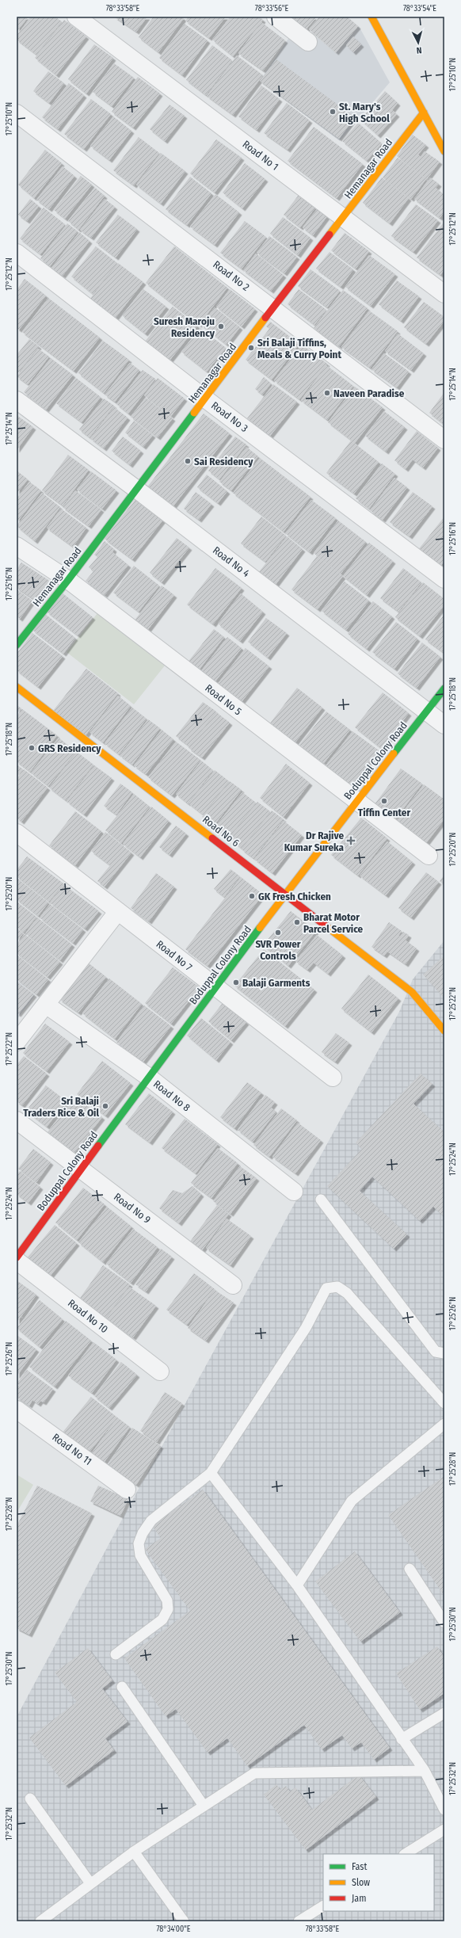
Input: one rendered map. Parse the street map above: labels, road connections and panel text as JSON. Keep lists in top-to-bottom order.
{
  "streets": {
    "street": [
      "Road No 1",
      "Hemanagar Road",
      "Road No 2",
      "Road No 3",
      "Road No 4",
      "Road No 5",
      "Boduppal Colony Road",
      "Road No 6",
      "Road No 7",
      "Road No 8",
      "Road No 9",
      "Road No 10",
      "Road No 11"
    ]
  },
  "crossings": [
    ["Road No 1", "Hemanagar Road"],
    ["Hemanagar Road", "Road No 2"],
    ["Hemanagar Road", "Road No 3"],
    ["Hemanagar Road", "Road No 4"],
    ["Hemanagar Road", "Road No 5"],
    ["Road No 4", "Boduppal Colony Road"],
    ["Road No 5", "Boduppal Colony Road"],
    ["Boduppal Colony Road", "Road No 6"],
    ["Boduppal Colony Road", "Road No 7"],
    ["Boduppal Colony Road", "Road No 8"],
    ["Boduppal Colony Road", "Road No 9"]
  ],
  "places": {
    "other": [
      "St. Mary's High School",
      "Suresh Maroju Residency",
      "Sri Balaji Tiffins, Meals & Curry Point",
      "Naveen Paradise",
      "Sai Residency",
      "GRS Residency",
      "Tiffin Center",
      "GK Fresh Chicken",
      "Bharat Motor Parcel Service",
      "SVR Power Controls",
      "Balaji Garments",
      "Sri Balaji Traders Rice & Oil"
    ],
    "health": ["Dr Rajive Kumar Sureka"]
  },
  "legend": ["Fast", "Slow", "Jam"],
  "north": "bottom",
  "coordinates": [
    "78°33'58\"E",
    "78°33'56\"E",
    "78°33'54\"E",
    "17°25'10\"N",
    "17°25'12\"N",
    "17°25'14\"N",
    "17°25'16\"N",
    "17°25'18\"N",
    "17°25'20\"N",
    "17°25'22\"N",
    "17°25'24\"N",
    "17°25'26\"N",
    "17°25'28\"N",
    "17°25'30\"N",
    "17°25'32\"N",
    "78°34'00\"E"
  ]
}
